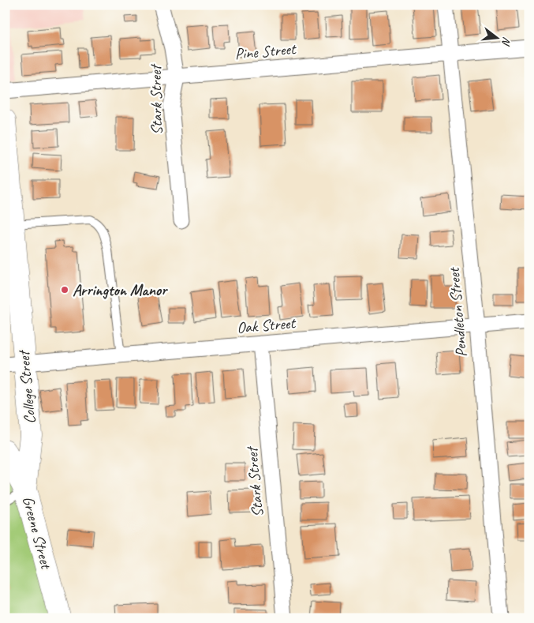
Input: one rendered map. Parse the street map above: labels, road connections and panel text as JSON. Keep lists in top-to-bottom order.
{
  "streets": {
    "street": [
      "Pine Street",
      "Stark Street",
      "Pendleton Street",
      "Oak Street",
      "College Street",
      "Greene Street"
    ]
  },
  "crossings": [
    ["Pine Street", "Stark Street"],
    ["Pine Street", "Pendleton Street"],
    ["Stark Street", "Oak Street"],
    ["Pendleton Street", "Oak Street"],
    ["Oak Street", "College Street"],
    ["College Street", "Greene Street"]
  ],
  "places": ["Arrington Manor"],
  "north": "right"
}
